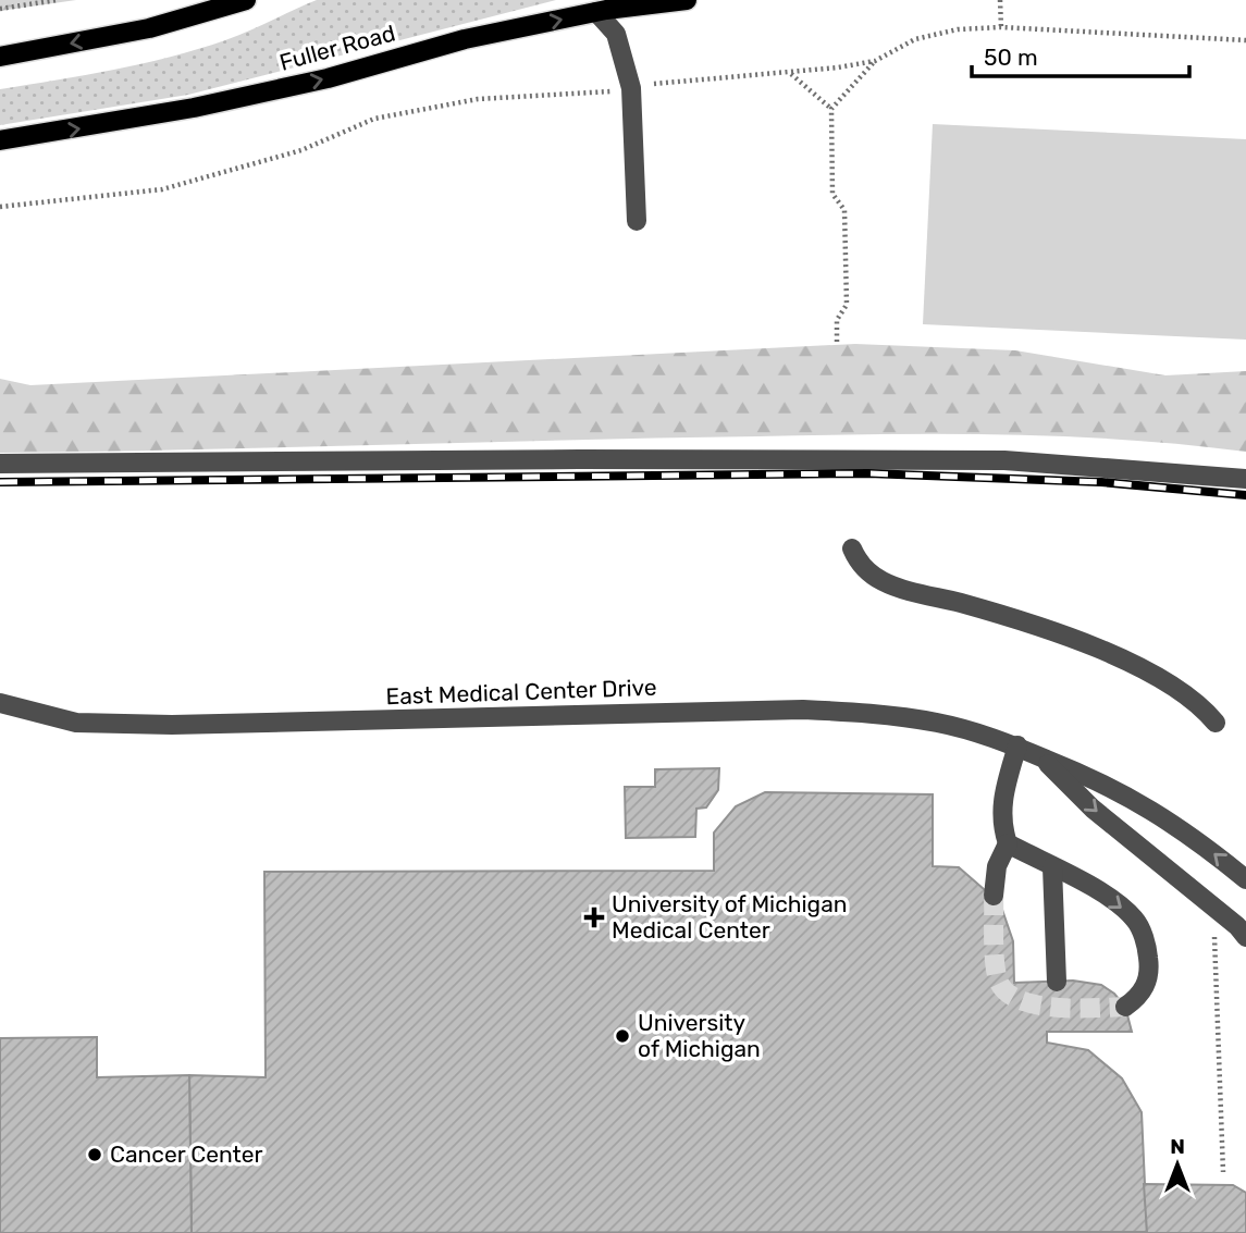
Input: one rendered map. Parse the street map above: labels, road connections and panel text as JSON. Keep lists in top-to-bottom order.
{
  "streets": {
    "main road": ["Fuller Road"],
    "street": ["East Medical Center Drive"]
  },
  "places": {
    "health": ["University of Michigan Medical Center"],
    "other": ["University of Michigan", "Cancer Center"]
  },
  "scale_bar": "50 m",
  "north": "top"
}
